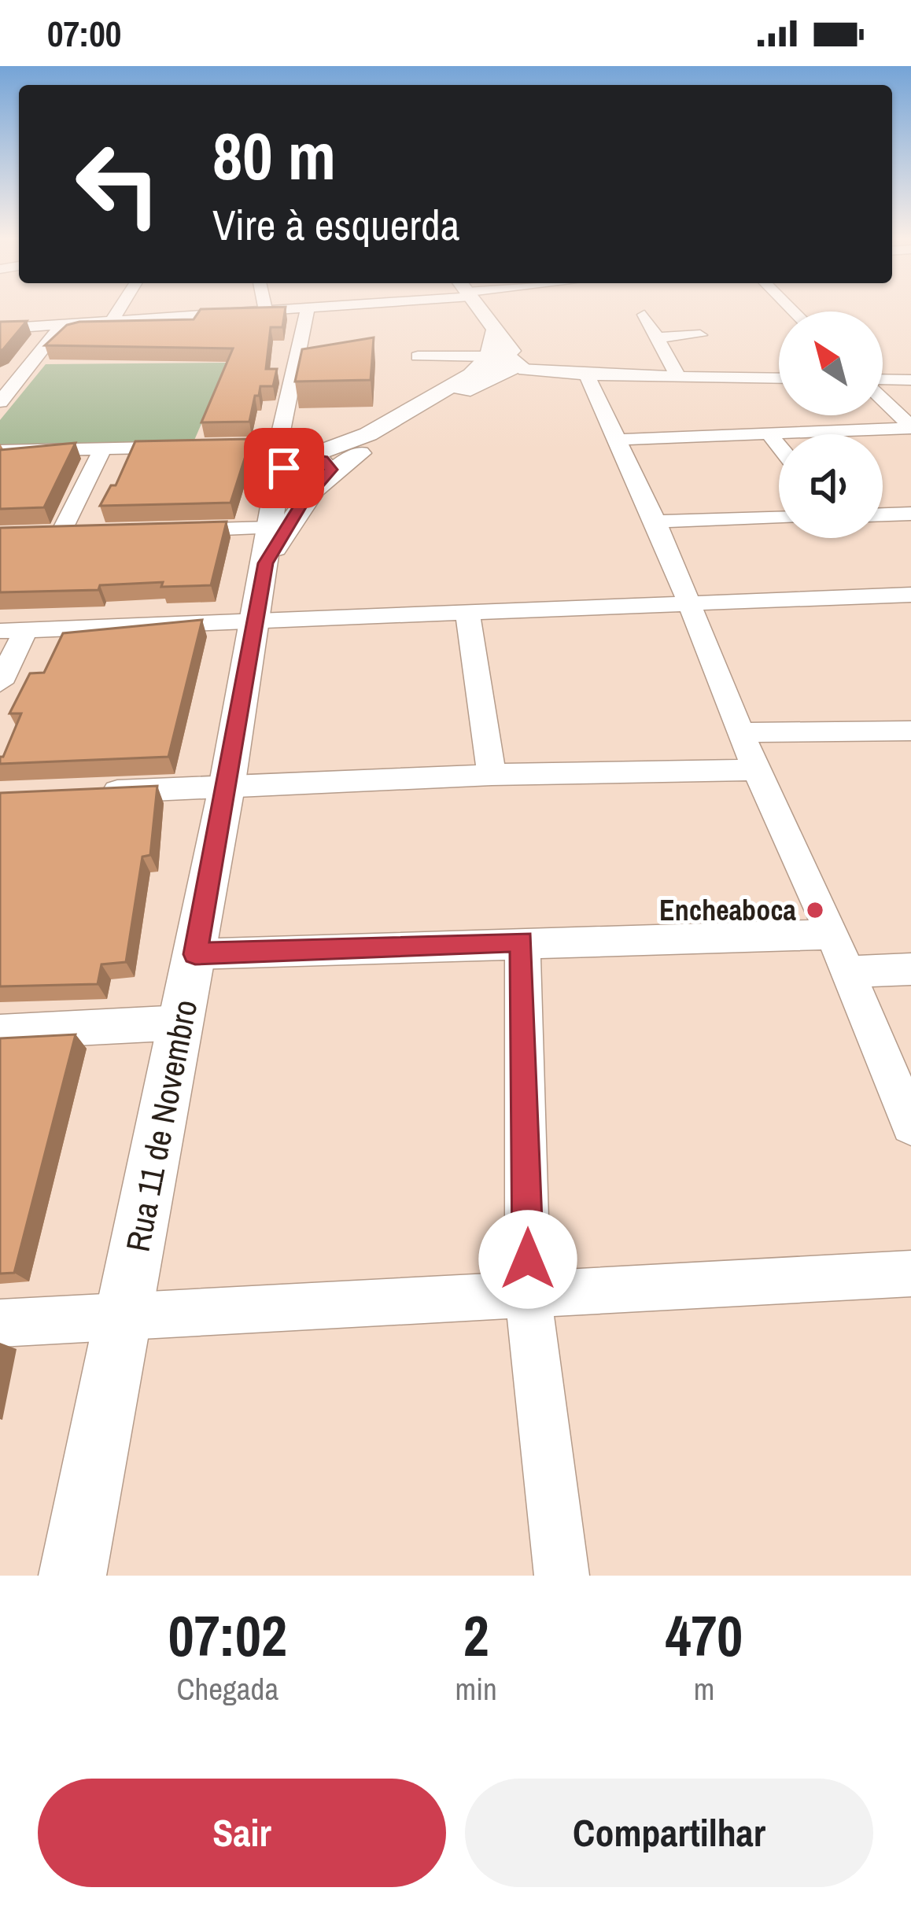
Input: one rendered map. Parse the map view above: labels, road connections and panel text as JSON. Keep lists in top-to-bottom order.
{
  "streets": {
    "main road": ["Rua 11 de Novembro"]
  },
  "places": ["Encheaboca"],
  "north": "top left",
  "page": {
    "status": "07:00",
    "turn": ["80 m", "Vire à esquerda"],
    "eta": [
      "07:02",
      "Chegada",
      "2",
      "min",
      "470",
      "m"
    ],
    "buttons": ["Sair", "Compartilhar"]
  }
}
